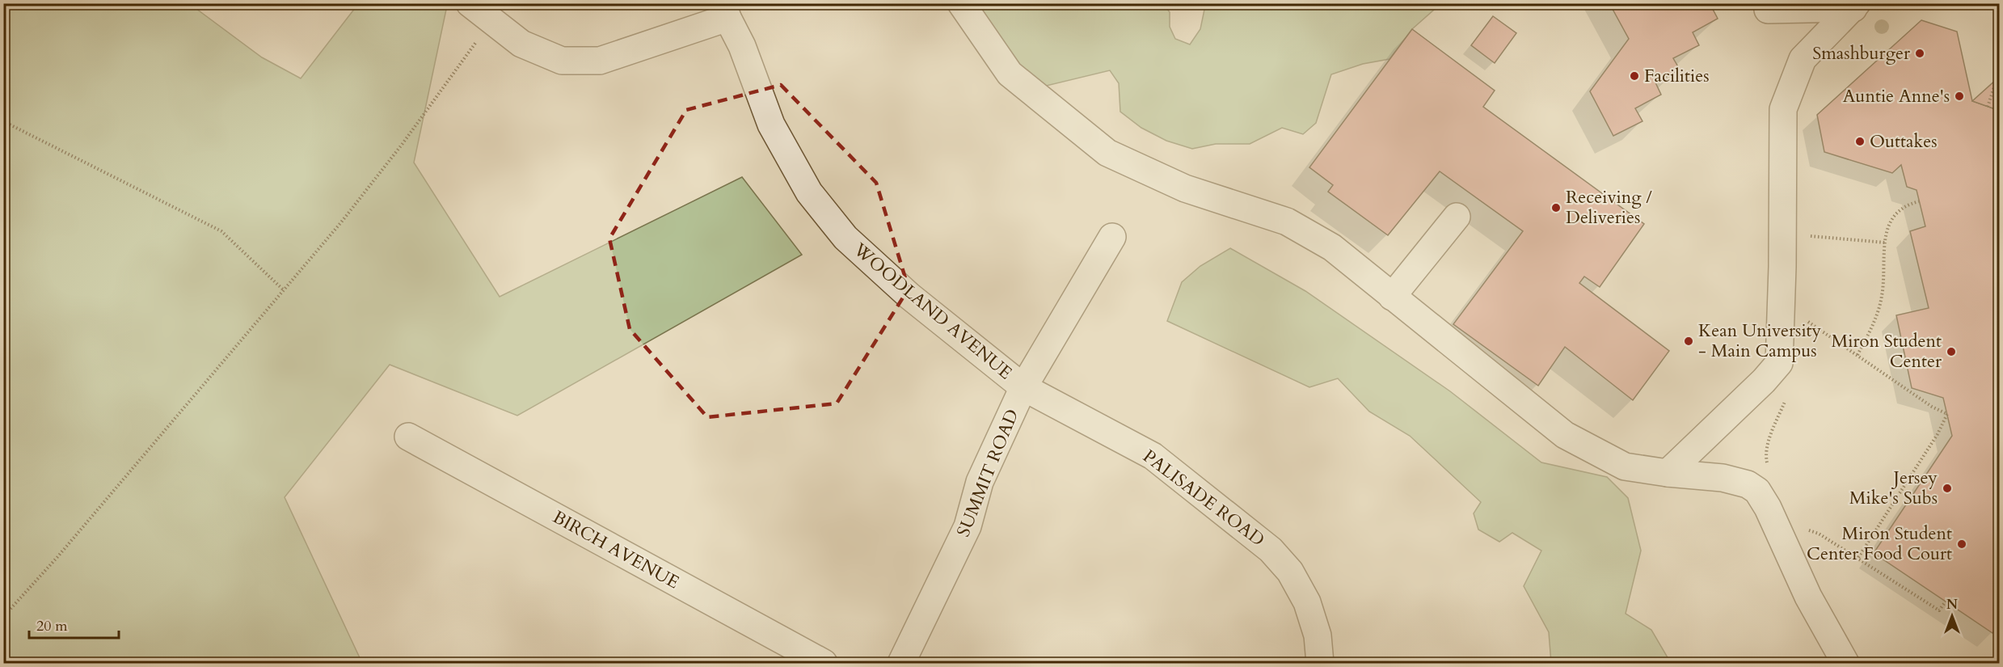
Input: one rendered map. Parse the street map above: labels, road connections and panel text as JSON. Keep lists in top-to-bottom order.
{
  "streets": {
    "street": [
      "WOODLAND AVENUE",
      "SUMMIT ROAD",
      "PALISADE ROAD",
      "BIRCH AVENUE"
    ]
  },
  "crossings": [
    ["WOODLAND AVENUE", "SUMMIT ROAD"],
    ["WOODLAND AVENUE", "PALISADE ROAD"],
    ["SUMMIT ROAD", "PALISADE ROAD"]
  ],
  "places": [
    "Smashburger",
    "Facilities",
    "Auntie Anne's",
    "Outtakes",
    "Receiving / Deliveries",
    "Kean University - Main Campus",
    "Miron Student Center",
    "Jersey Mike's Subs",
    "Miron Student Center Food Court"
  ],
  "scale_bar": "20 m",
  "north": "top"
}
